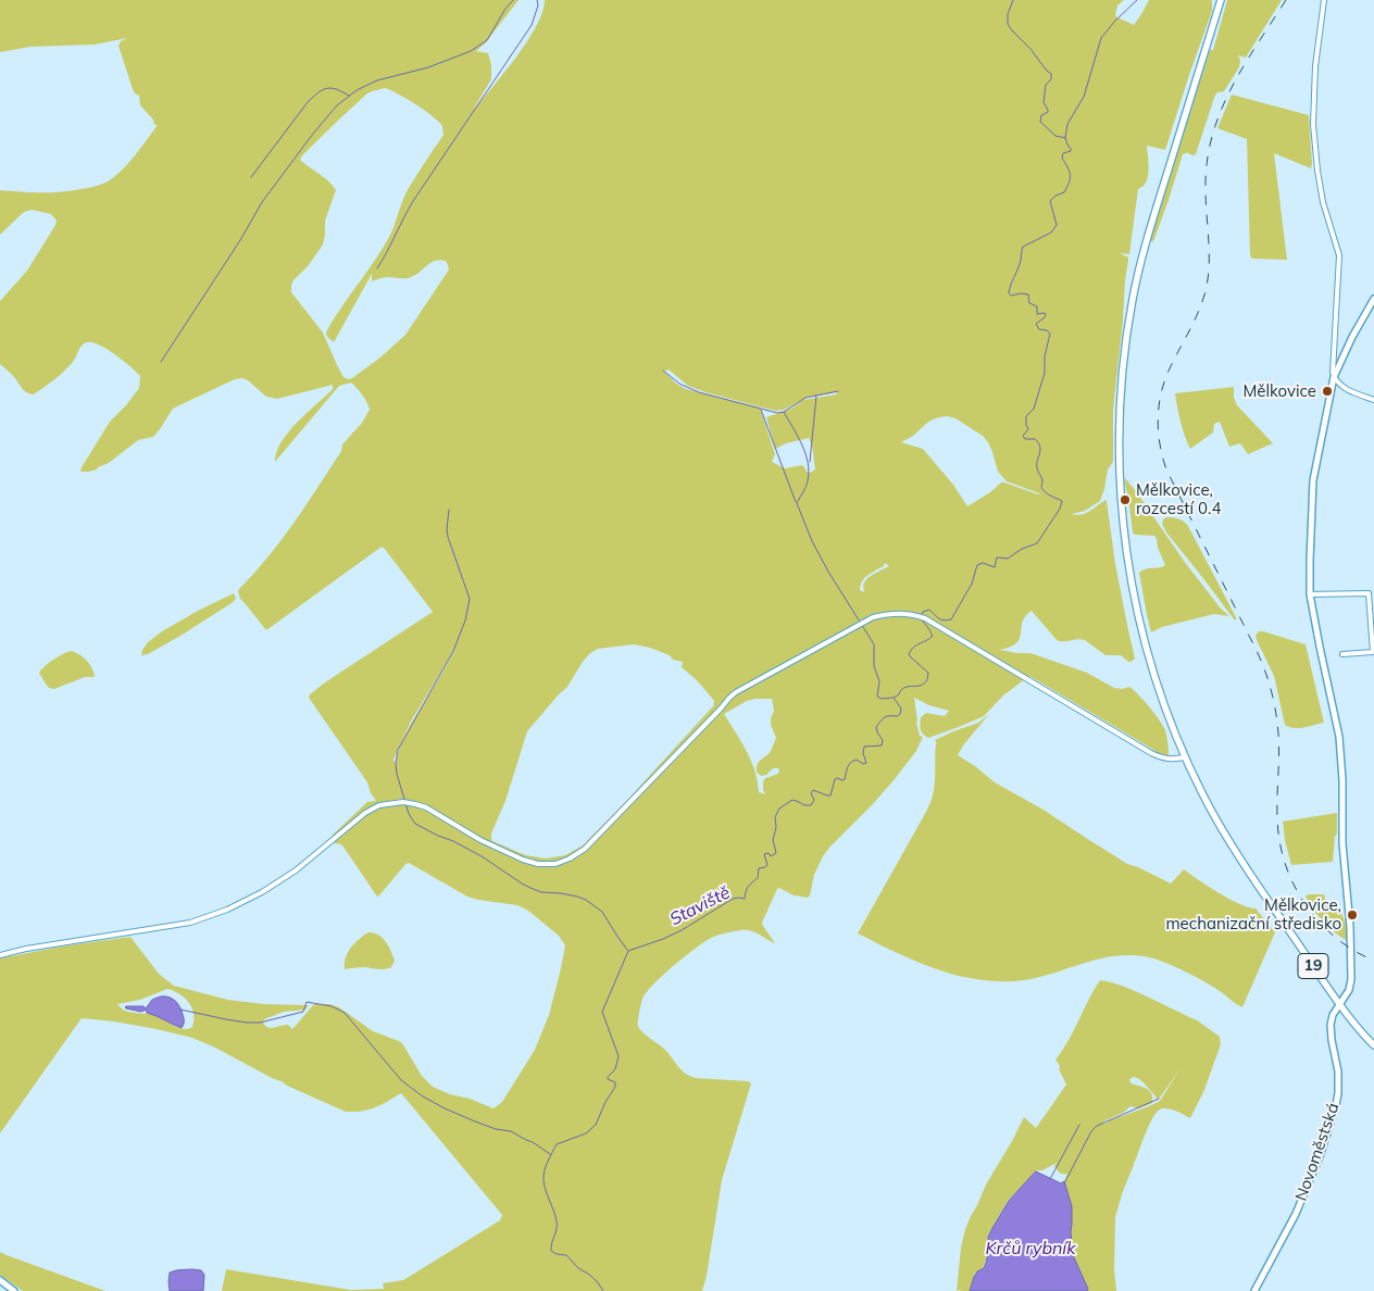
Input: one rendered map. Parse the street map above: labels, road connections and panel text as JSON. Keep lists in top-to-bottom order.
{
  "streets": {
    "main road": ["19"],
    "street": ["Novoměstská"]
  },
  "crossings": [
    ["19", "Novoměstská"]
  ],
  "water": ["Staviště", "Krčů rybník"],
  "places": ["Mělkovice", "Mělkovice, rozcestí 0.4", "Mělkovice, mechanizační středisko"]
}
